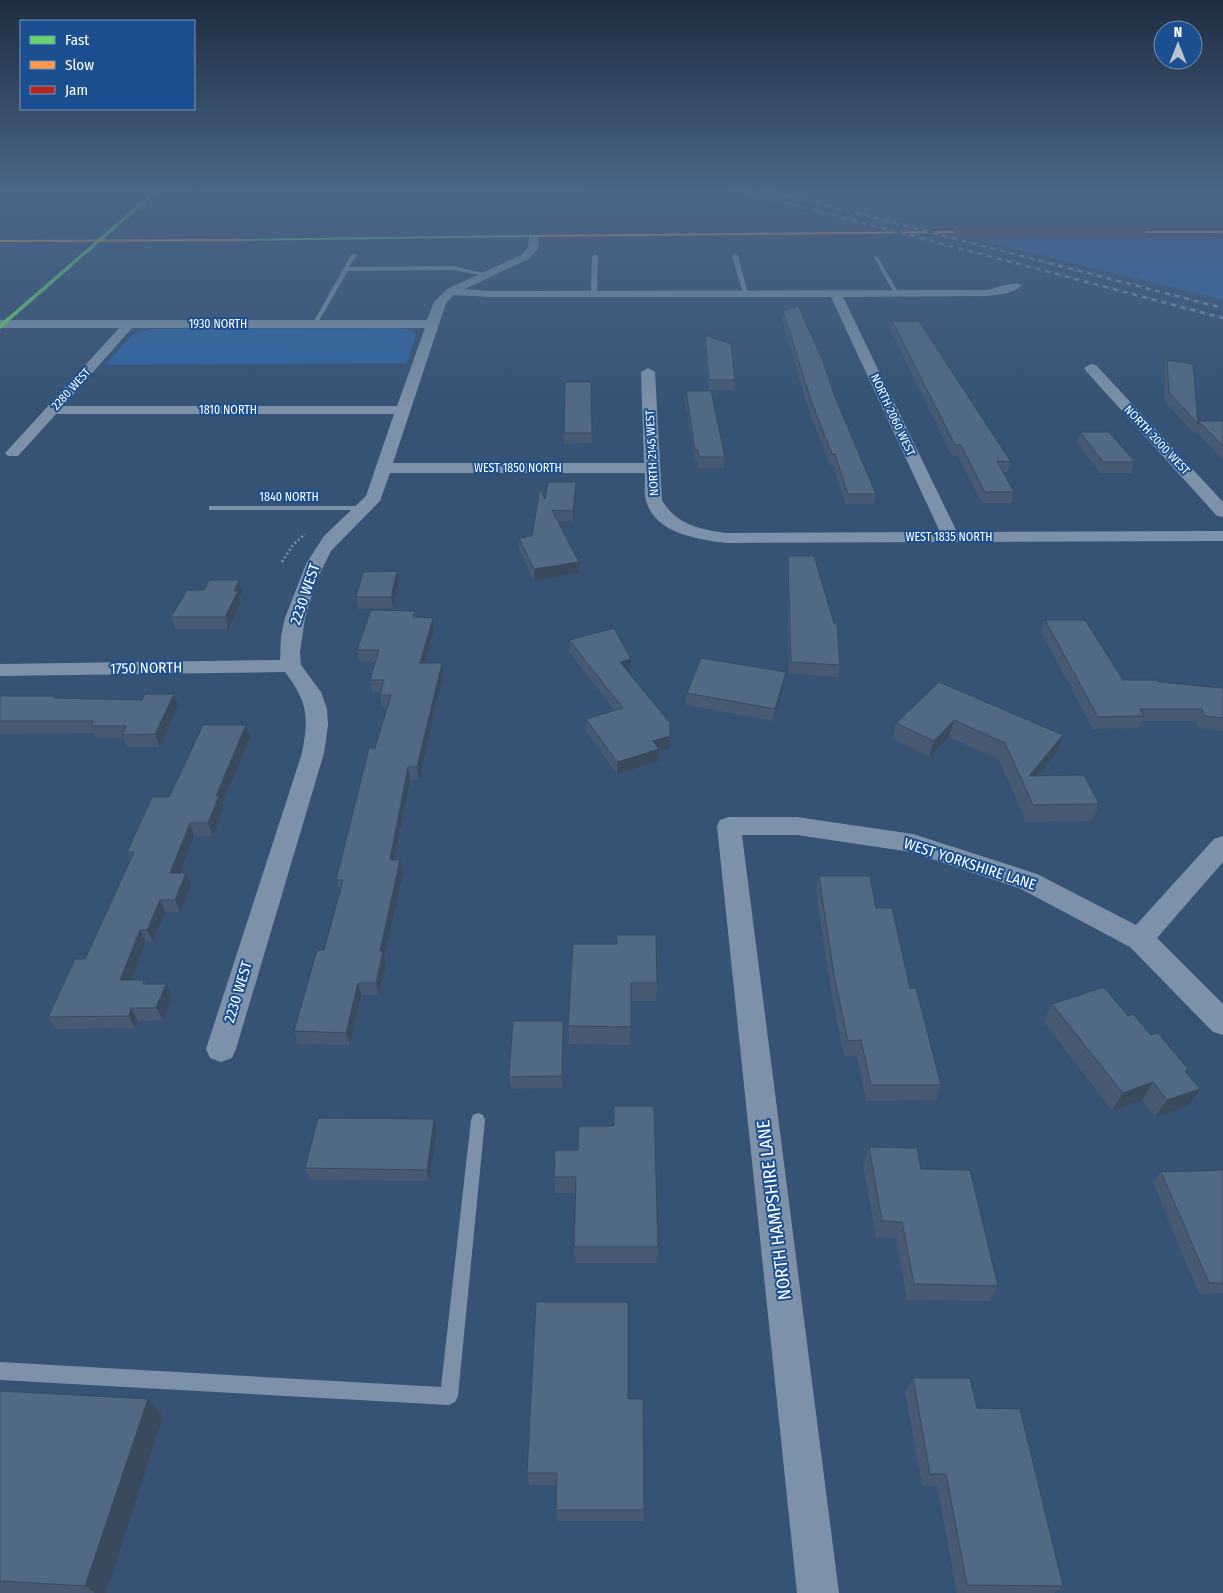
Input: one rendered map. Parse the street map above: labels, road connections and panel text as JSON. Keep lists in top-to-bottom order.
{
  "streets": {
    "street": [
      "1930 NORTH",
      "2280 WEST",
      "1810 NORTH",
      "NORTH 2060 WEST",
      "NORTH 2000 WEST",
      "NORTH 2145 WEST",
      "WEST 1850 NORTH",
      "WEST 1835 NORTH",
      "2230 WEST",
      "1750 NORTH",
      "WEST YORKSHIRE LANE",
      "NORTH HAMPSHIRE LANE"
    ],
    "lane": ["1840 NORTH"]
  },
  "crossings": [
    ["1930 NORTH", "2280 WEST"],
    ["1930 NORTH", "2230 WEST"],
    ["2280 WEST", "1810 NORTH"],
    ["1810 NORTH", "2230 WEST"],
    ["NORTH 2060 WEST", "WEST 1835 NORTH"],
    ["NORTH 2145 WEST", "WEST 1850 NORTH"],
    ["NORTH 2145 WEST", "WEST 1835 NORTH"],
    ["WEST 1850 NORTH", "2230 WEST"],
    ["1840 NORTH", "2230 WEST"],
    ["2230 WEST", "1750 NORTH"],
    ["WEST YORKSHIRE LANE", "NORTH HAMPSHIRE LANE"]
  ],
  "legend": ["Fast", "Slow", "Jam"],
  "north": "top"
}
